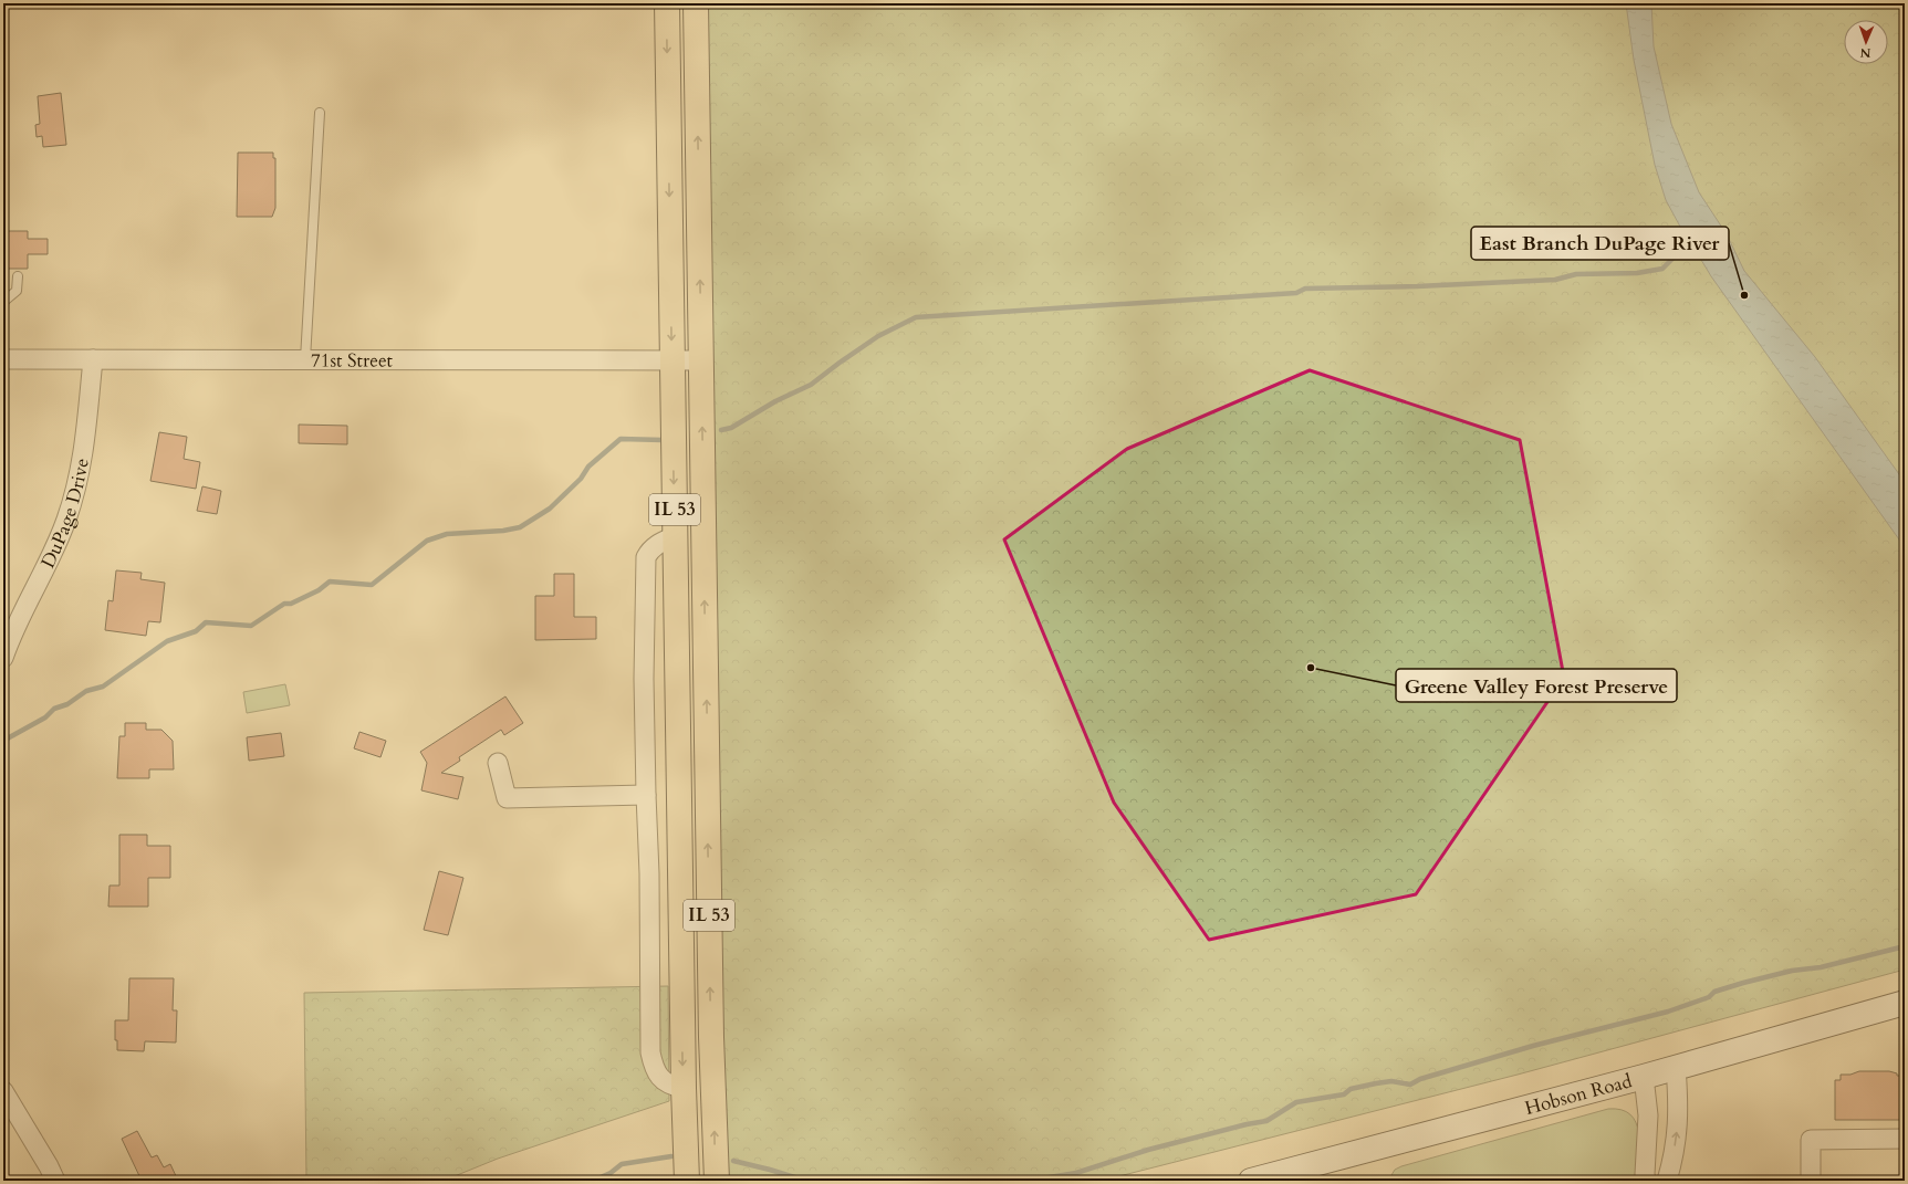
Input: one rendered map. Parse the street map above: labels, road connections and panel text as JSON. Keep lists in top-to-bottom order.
{
  "streets": {
    "main road": ["IL 53", "Hobson Road"],
    "street": ["71st Street", "DuPage Drive"]
  },
  "crossings": [
    ["71st Street", "IL 53"],
    ["71st Street", "DuPage Drive"]
  ],
  "places": ["East Branch DuPage River", "Greene Valley Forest Preserve"],
  "north": "bottom"
}
